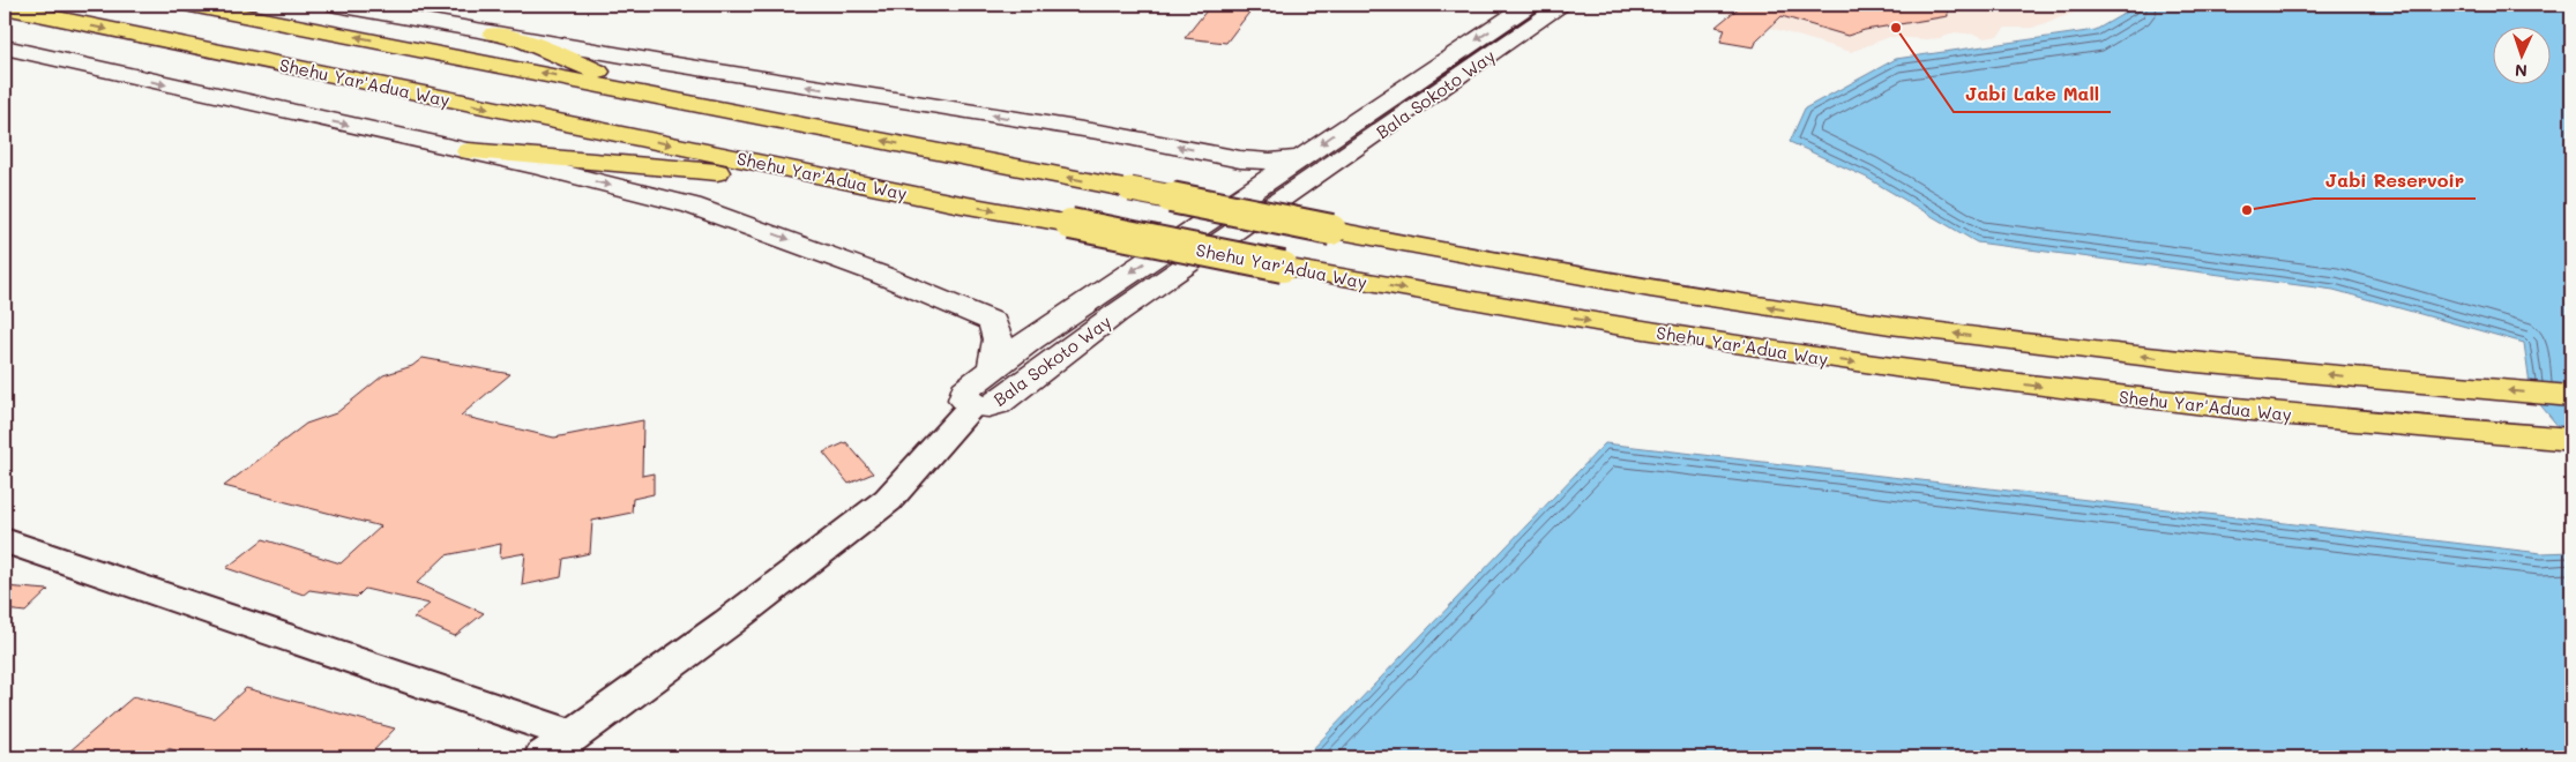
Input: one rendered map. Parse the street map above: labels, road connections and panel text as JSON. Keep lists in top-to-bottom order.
{
  "streets": {
    "highway": ["Shehu Yar'Adua Way"],
    "street": ["Bala Sokoto Way"]
  },
  "places": ["Jabi Lake Mall", "Jabi Reservoir"],
  "north": "bottom"
}
